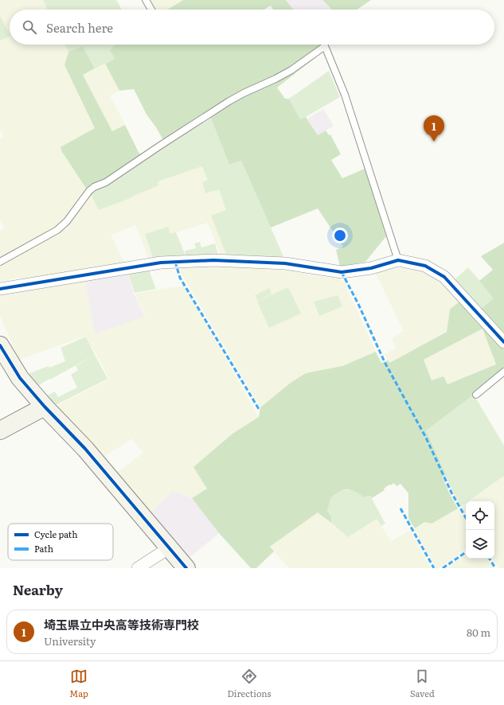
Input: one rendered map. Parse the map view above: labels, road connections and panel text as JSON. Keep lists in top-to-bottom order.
{
  "legend": ["Cycle path", "Path"],
  "page": {
    "search": "Search here",
    "pins": "1",
    "heading": "Nearby",
    "list": [
      {
        "mark": "1",
        "name": "埼玉県立中央高等技術専門校",
        "note": "University",
        "value": "80 m"
      }
    ],
    "nav": ["Map", "Directions", "Saved"]
  }
}
